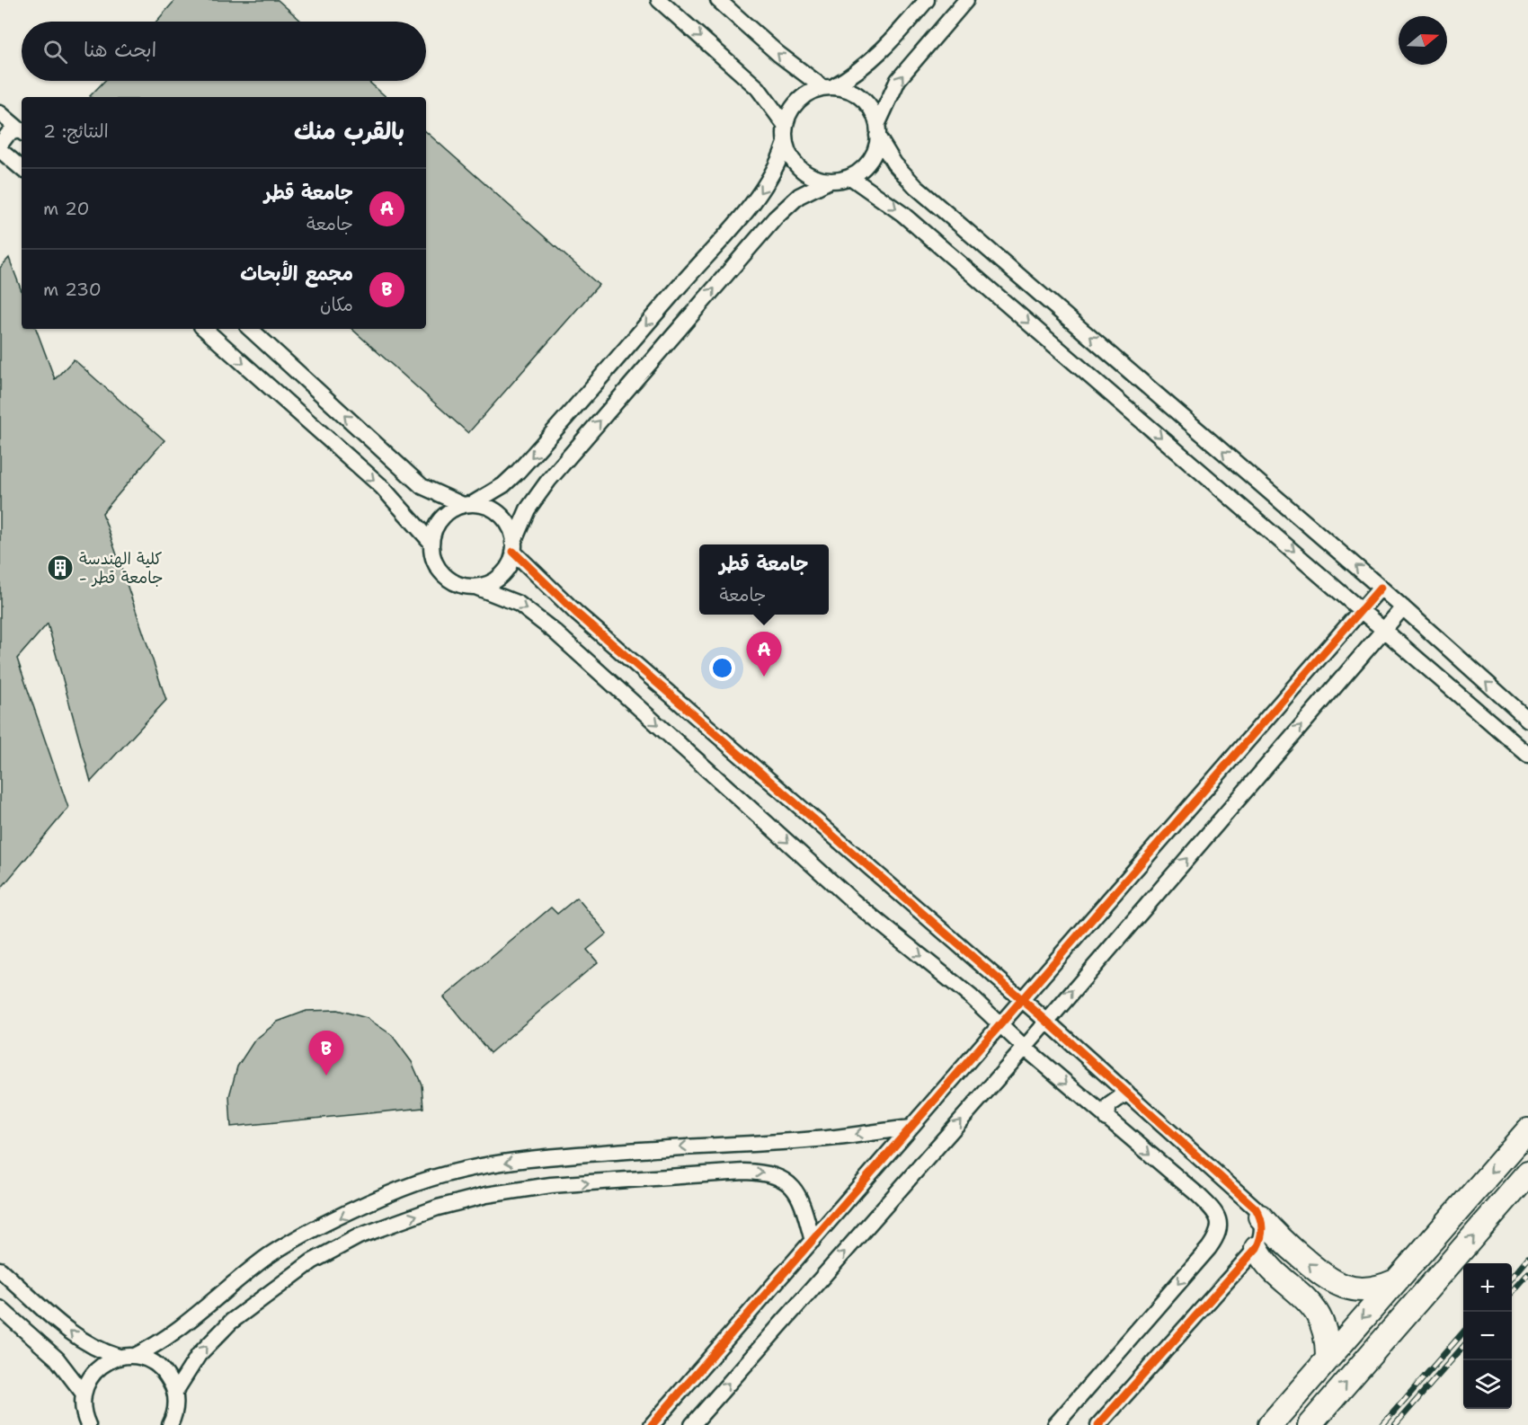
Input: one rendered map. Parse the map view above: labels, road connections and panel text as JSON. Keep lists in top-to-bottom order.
{
  "places": {
    "building": ["كلية الهندسة - جامعة قطر"]
  },
  "north": "right",
  "page": {
    "search": "ابحث هنا",
    "heading": ["بالقرب منك", "النتائج: 2"],
    "list": [
      {
        "mark": "A",
        "name": "جامعة قطر",
        "note": "جامعة",
        "value": "20 m"
      },
      {
        "mark": "B",
        "name": "مجمع الأبحاث",
        "note": "مكان",
        "value": "230 m"
      }
    ],
    "popup": ["جامعة قطر", "جامعة"],
    "pins": ["A", "B"],
    "map_buttons": ["+", "−"]
  }
}
